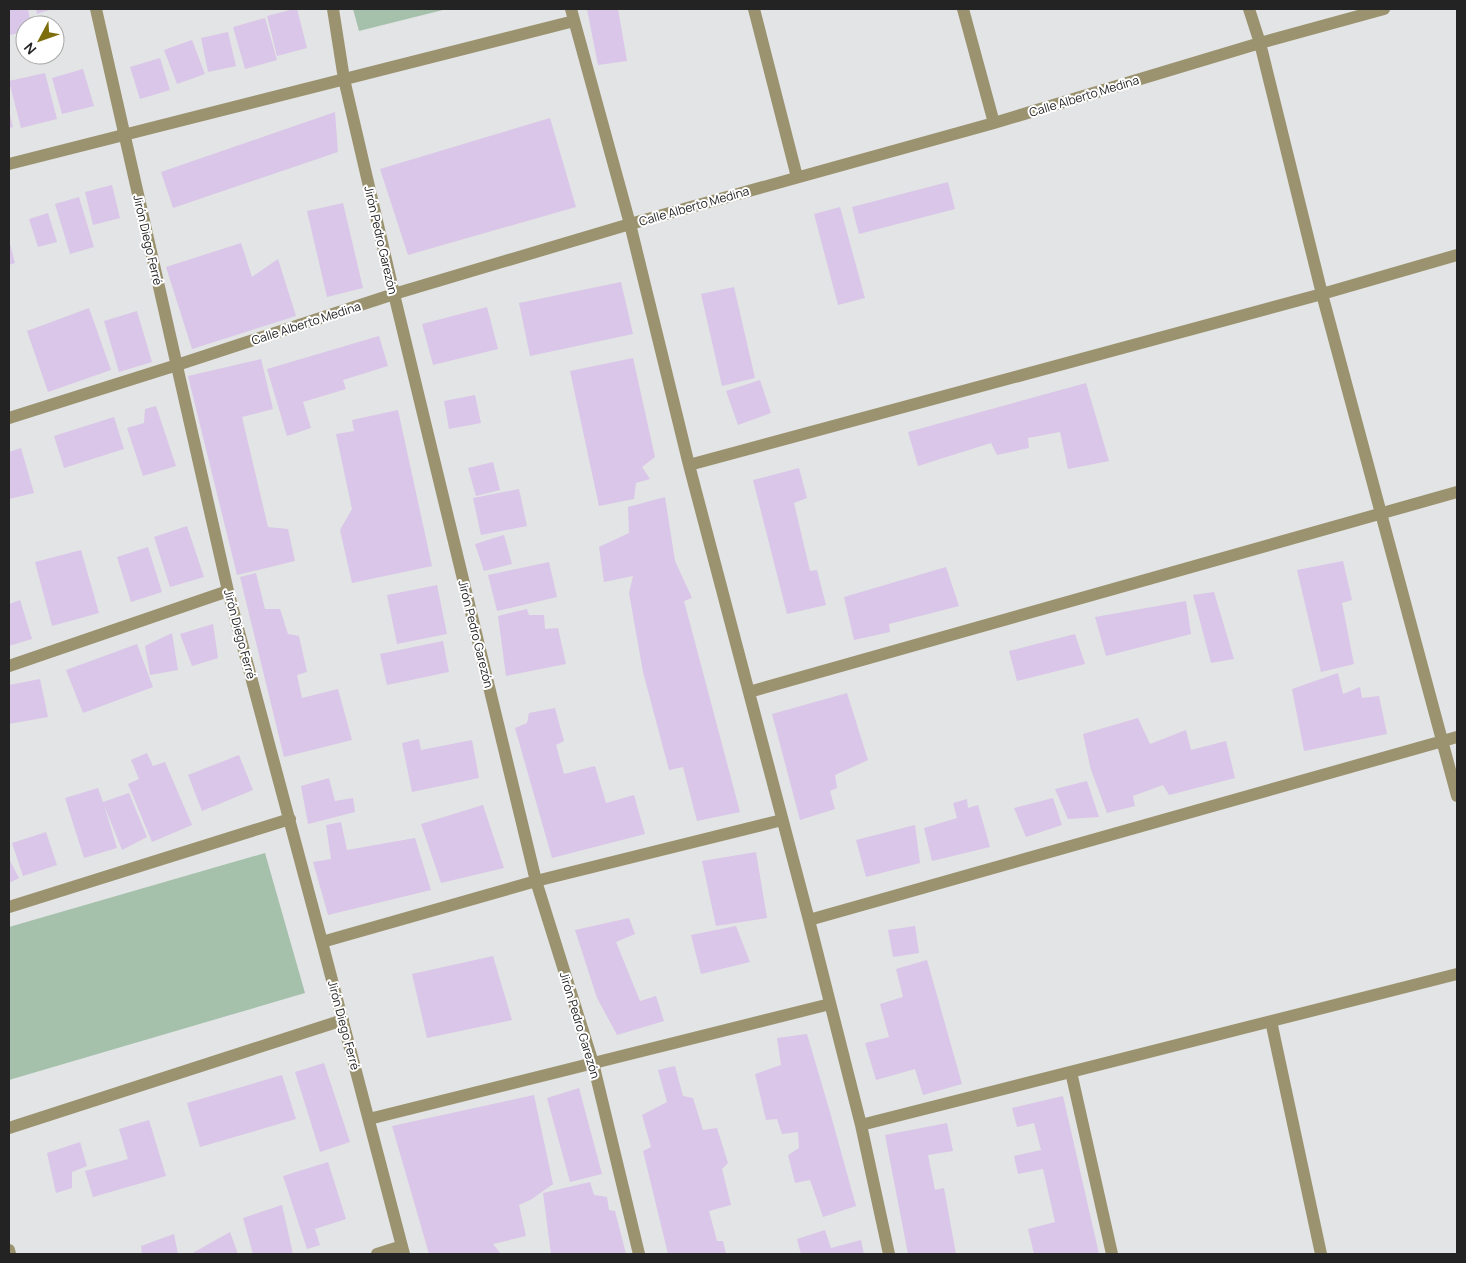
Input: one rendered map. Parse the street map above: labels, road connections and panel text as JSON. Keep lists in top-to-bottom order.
{
  "streets": {
    "street": ["Calle Alberto Medina", "Jirón Diego Ferré", "Jirón Pedro Garezón"]
  },
  "crossings": [
    ["Calle Alberto Medina", "Jirón Diego Ferré"],
    ["Calle Alberto Medina", "Jirón Pedro Garezón"]
  ],
  "north": "bottom left"
}
